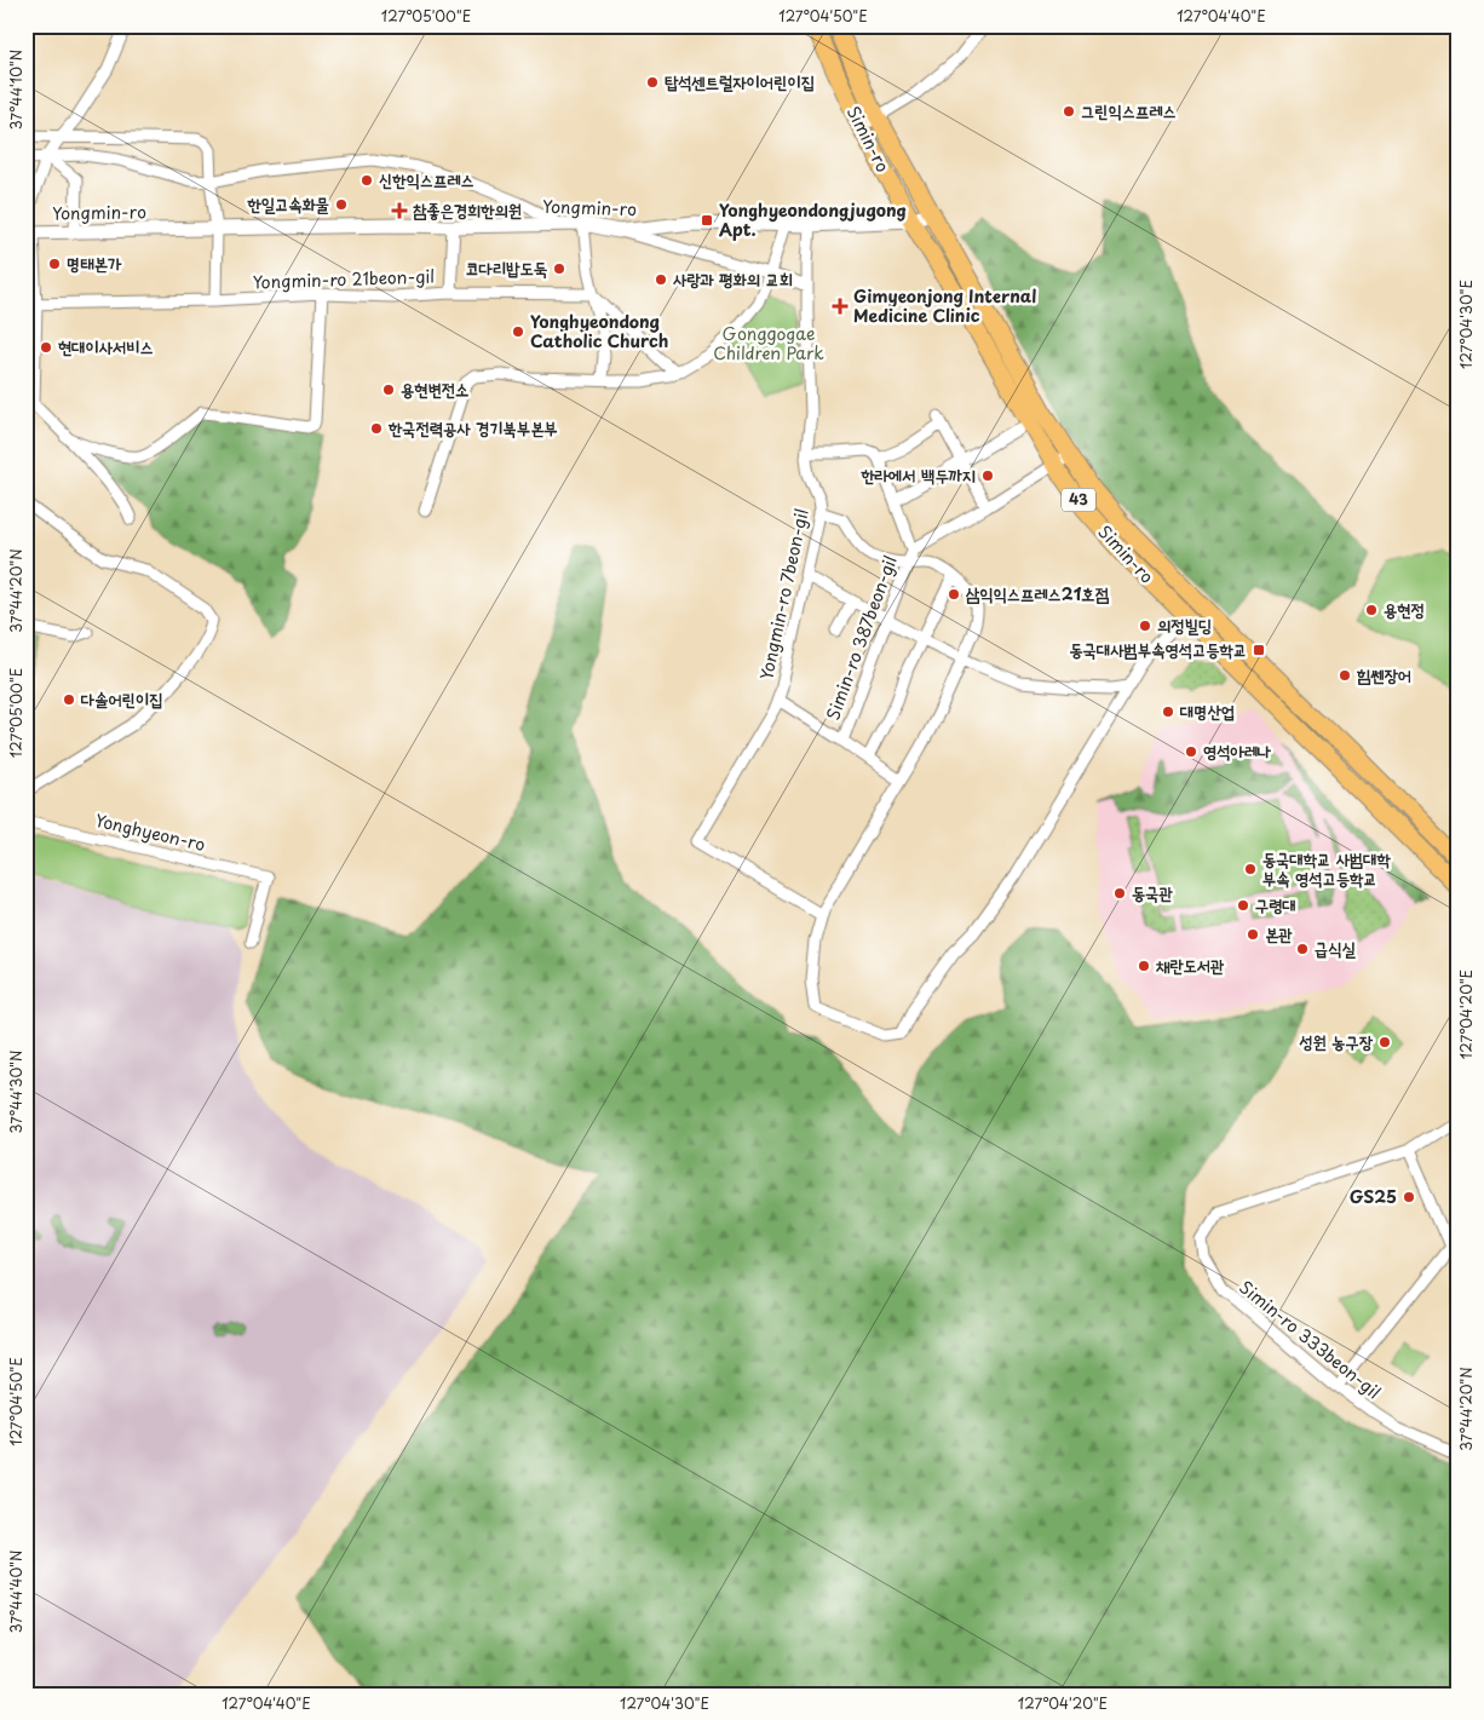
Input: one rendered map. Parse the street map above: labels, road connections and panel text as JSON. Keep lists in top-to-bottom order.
{
  "streets": {
    "main road": ["Simin-ro", "43"],
    "street": [
      "Yongmin-ro",
      "Yongmin-ro 21beon-gil",
      "Yongmin-ro 7beon-gil",
      "Simin-ro 387beon-gil",
      "Yonghyeon-ro",
      "Simin-ro 333beon-gil"
    ]
  },
  "crossings": [
    ["Simin-ro", "Yongmin-ro"],
    ["Simin-ro", "Simin-ro 387beon-gil"],
    ["Yongmin-ro", "Yongmin-ro 7beon-gil"]
  ],
  "parks": ["Gonggogae Children Park"],
  "places": {
    "other": [
      "탑석센트럴자이어린이집",
      "그린익스프레스",
      "신한익스프레스",
      "한일고속화물",
      "명태본가",
      "코다리밥도둑",
      "사랑과 평화의 교회",
      "Yonghyeondong Catholic Church",
      "현대이사서비스",
      "용현변전소",
      "한국전력공사 경기북부본부",
      "한라에서 백두까지",
      "삼익익스프레스21호점",
      "용현정",
      "의정빌딩",
      "힘쎈장어",
      "다솔어린이집",
      "대명산업",
      "영석아레나",
      "동국대학교 사범대학 부속 영석고등학교",
      "동국관",
      "구령대",
      "본관",
      "급식실",
      "채란도서관",
      "성원 농구장",
      "GS25"
    ],
    "health": ["참좋은경희한의원", "Gimyeonjong Internal Medicine Clinic"],
    "transit": ["Yonghyeondongjugong Apt.", "동국대사범부속영석고등학교"]
  },
  "coordinates": [
    "127°05'00\"E",
    "127°04'50\"E",
    "127°04'40\"E",
    "37°44'10\"N",
    "127°04'30\"E",
    "37°44'20\"N",
    "127°04'20\"E",
    "37°44'30\"N",
    "37°44'40\"N"
  ]
}
